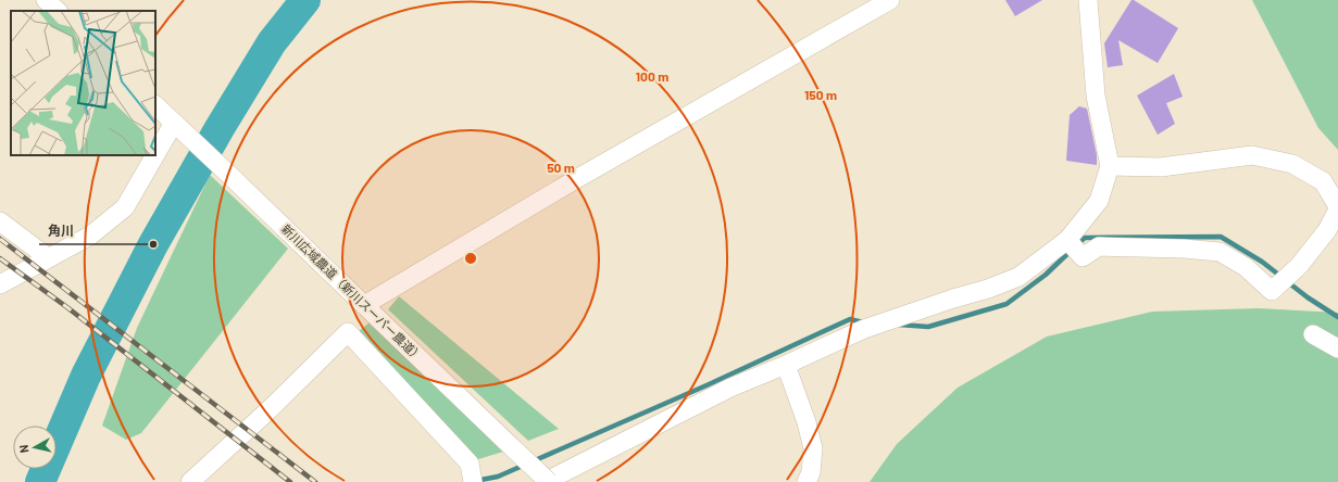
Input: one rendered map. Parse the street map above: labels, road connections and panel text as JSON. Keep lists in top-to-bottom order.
{
  "streets": {
    "street": ["新川広域農道（新川スーパー農道）"]
  },
  "places": ["角川"],
  "north": "left",
  "rings": ["100 m", "150 m", "50 m"]
}
